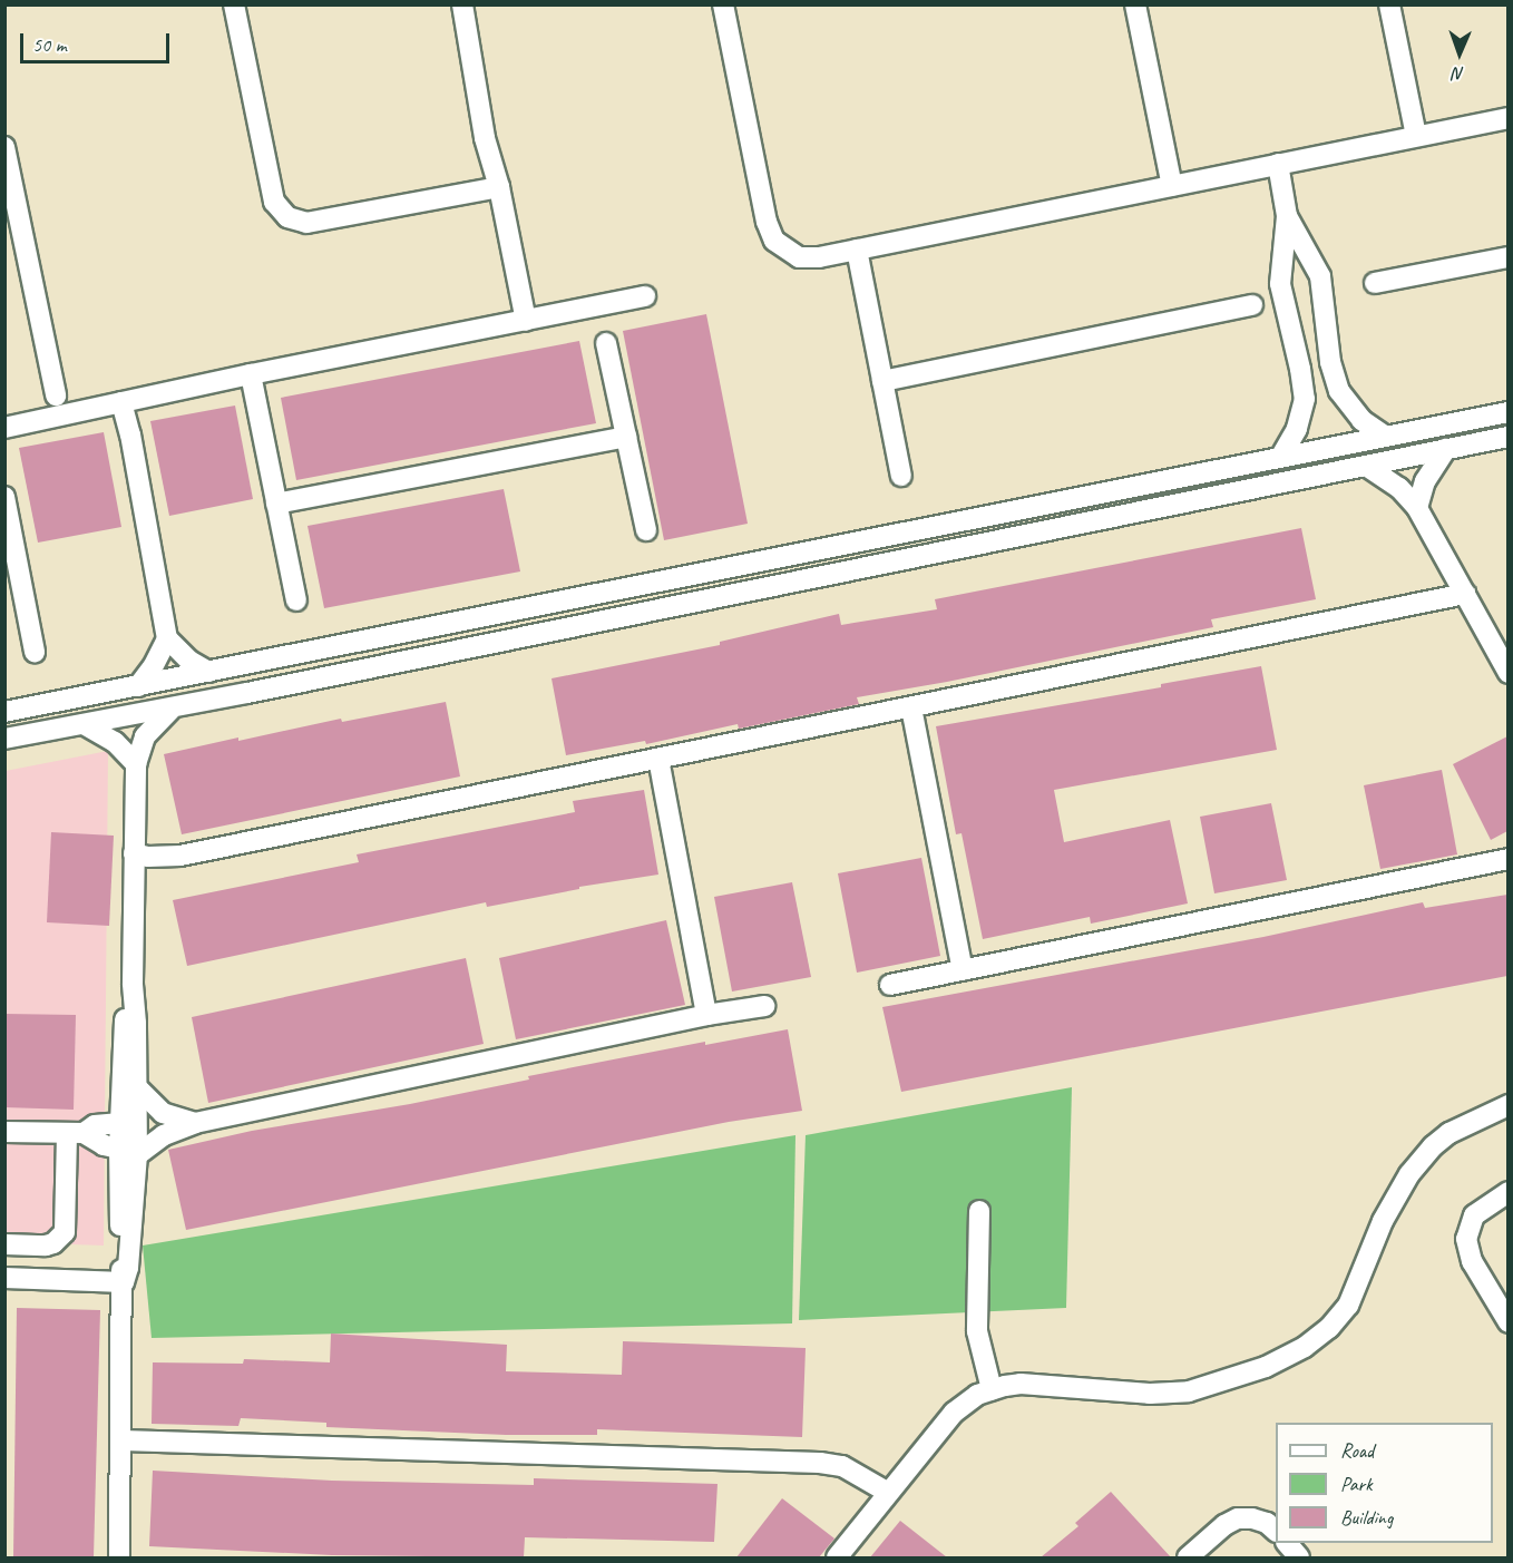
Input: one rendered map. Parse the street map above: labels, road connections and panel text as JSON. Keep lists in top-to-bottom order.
{
  "legend": ["Road", "Park", "Building"],
  "scale_bar": "50 m",
  "north": "bottom"
}
